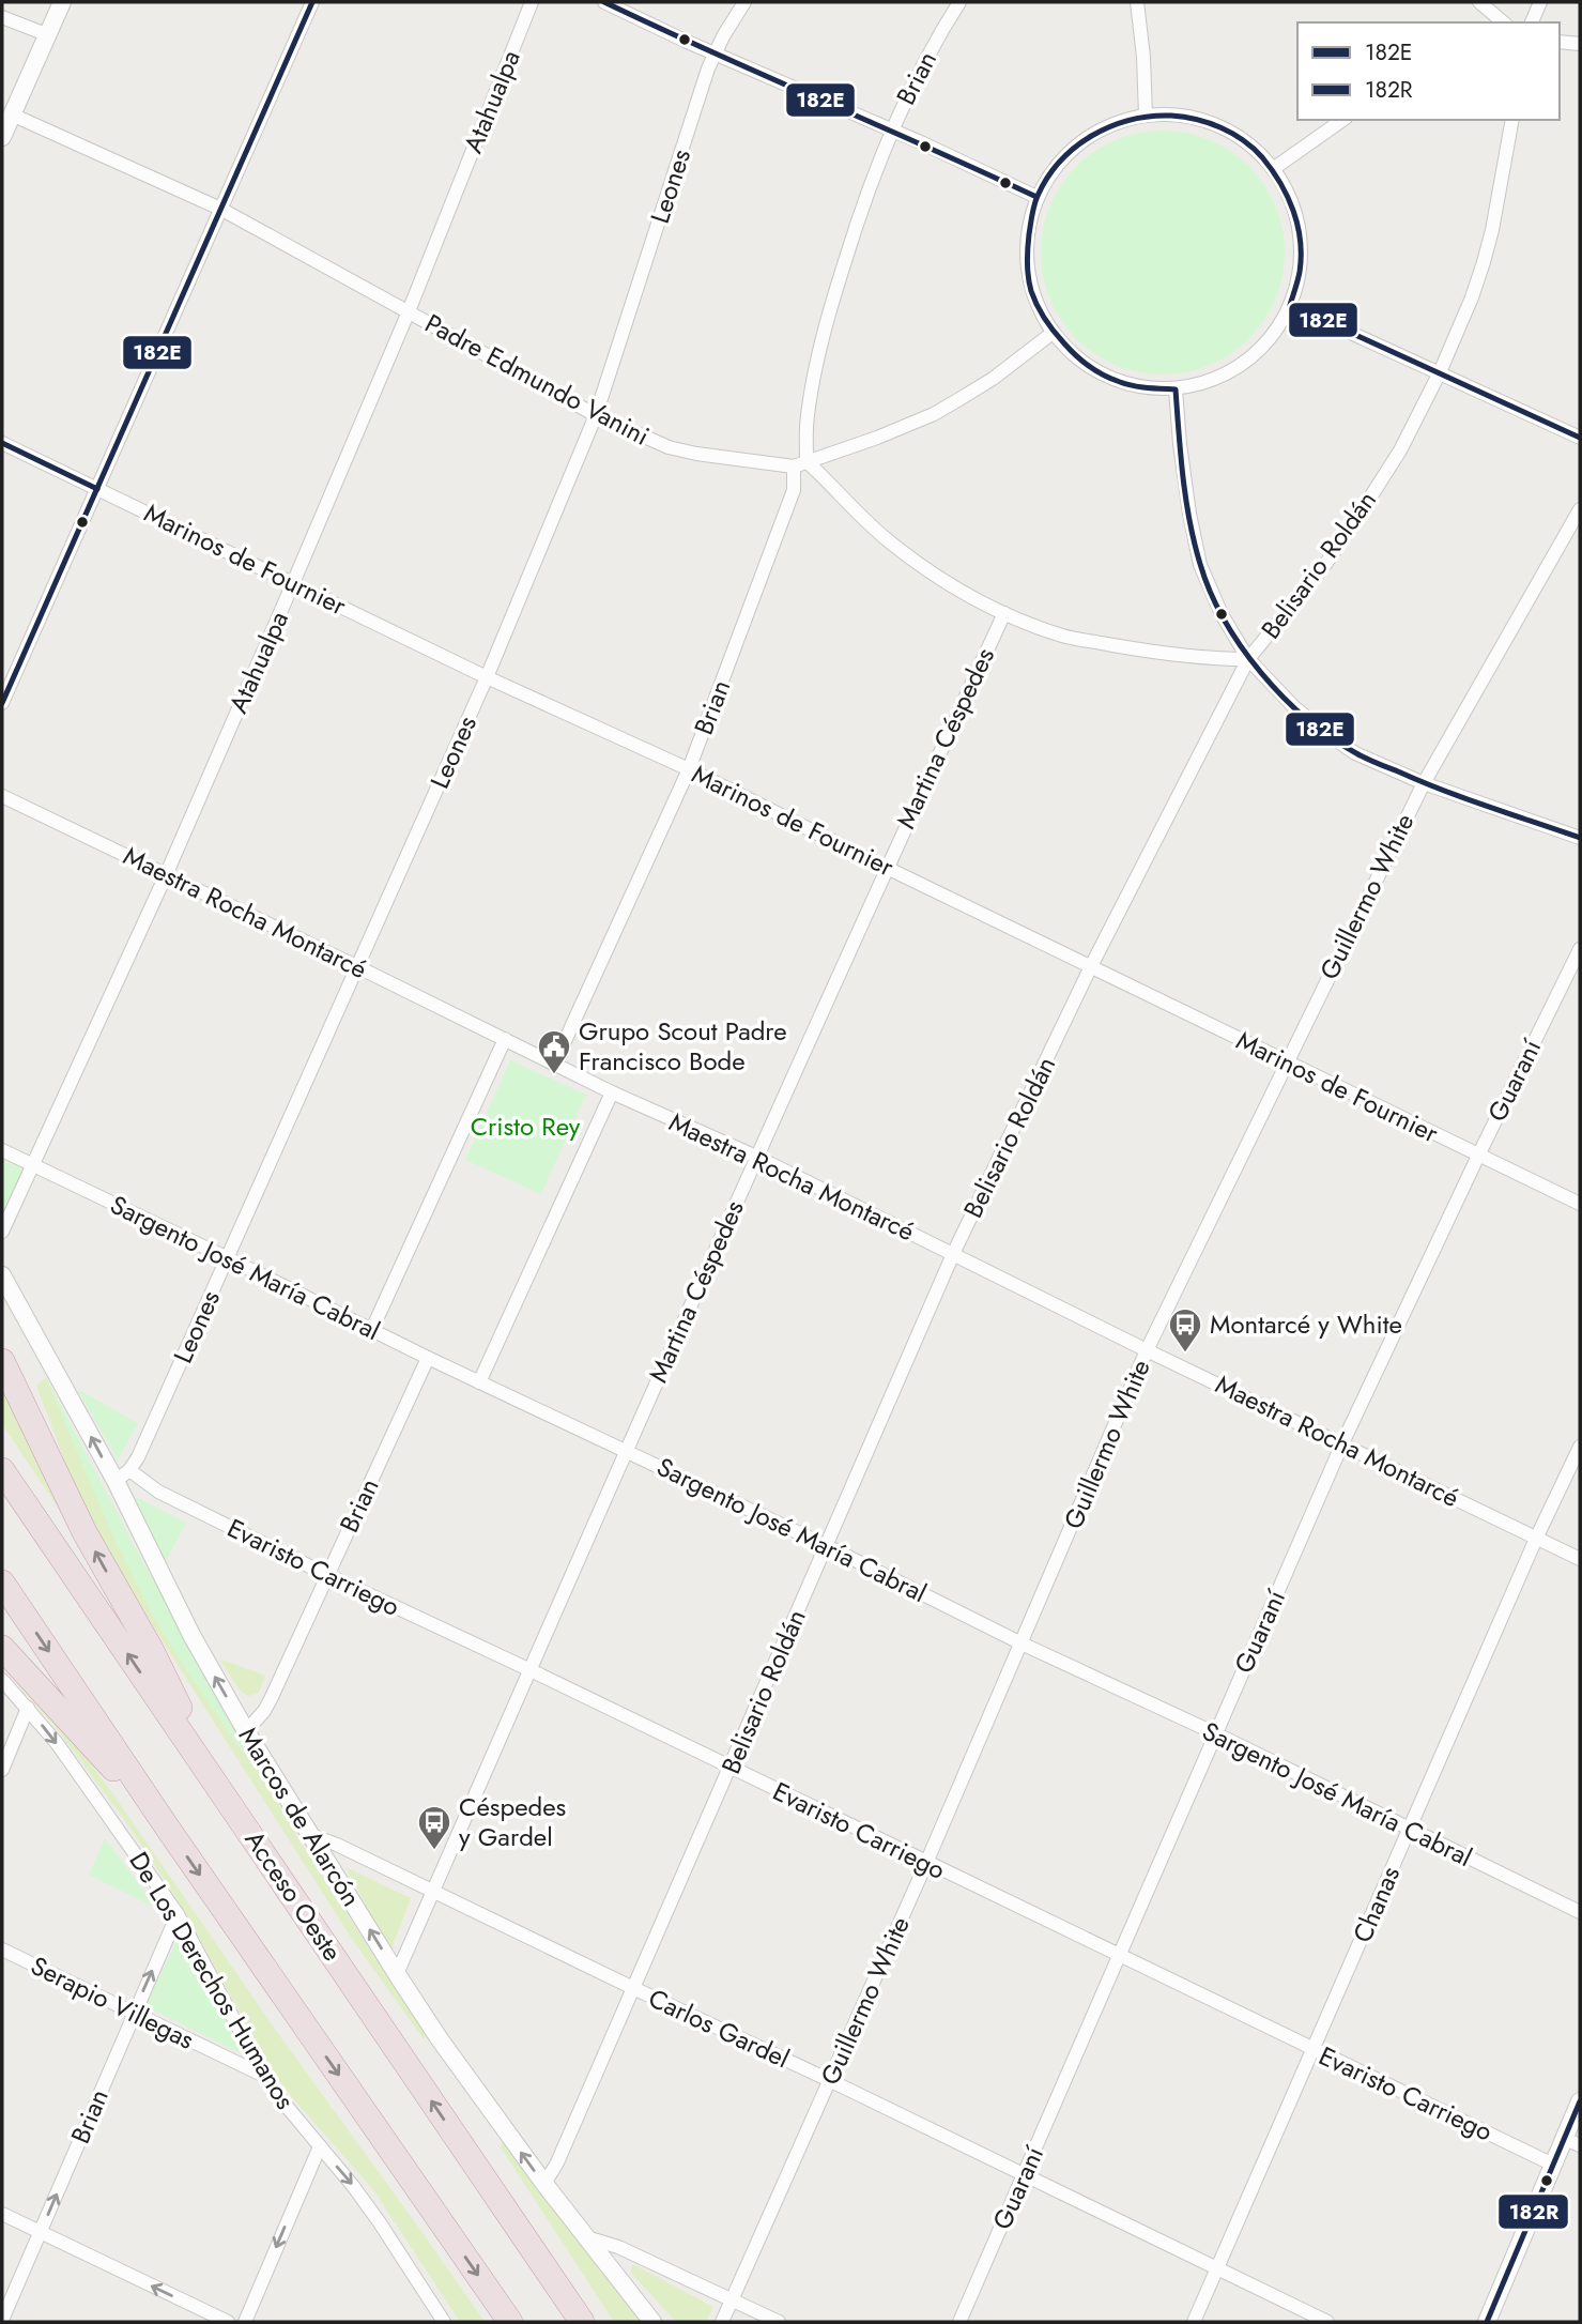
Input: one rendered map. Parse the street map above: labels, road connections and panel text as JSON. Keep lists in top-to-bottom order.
{
  "streets": {
    "highway": ["Acceso Oeste"],
    "street": [
      "Brian",
      "Atahualpa",
      "Leones",
      "Padre Edmundo Vanini",
      "Marinos de Fournier",
      "Belisario Roldán",
      "Martina Céspedes",
      "Guillermo White",
      "Maestra Rocha Montarcé",
      "Guaraní",
      "Sargento José María Cabral",
      "Evaristo Carriego",
      "Marcos de Alarcón",
      "Chanas",
      "De Los Derechos Humanos",
      "Serapio Villegas",
      "Carlos Gardel"
    ]
  },
  "crossings": [
    ["Brian", "Padre Edmundo Vanini"],
    ["Brian", "Marinos de Fournier"],
    ["Brian", "Maestra Rocha Montarcé"],
    ["Brian", "Sargento José María Cabral"],
    ["Brian", "Evaristo Carriego"],
    ["Brian", "Marcos de Alarcón"],
    ["Brian", "De Los Derechos Humanos"],
    ["Brian", "Serapio Villegas"],
    ["Atahualpa", "Padre Edmundo Vanini"],
    ["Atahualpa", "Marinos de Fournier"],
    ["Atahualpa", "Maestra Rocha Montarcé"],
    ["Atahualpa", "Sargento José María Cabral"],
    ["Leones", "Padre Edmundo Vanini"],
    ["Leones", "Marinos de Fournier"],
    ["Leones", "Maestra Rocha Montarcé"],
    ["Leones", "Sargento José María Cabral"],
    ["Leones", "Evaristo Carriego"],
    ["Leones", "Marcos de Alarcón"],
    ["Marinos de Fournier", "Belisario Roldán"],
    ["Marinos de Fournier", "Martina Céspedes"],
    ["Marinos de Fournier", "Guillermo White"],
    ["Marinos de Fournier", "Guaraní"],
    ["Belisario Roldán", "Maestra Rocha Montarcé"],
    ["Belisario Roldán", "Sargento José María Cabral"],
    ["Belisario Roldán", "Evaristo Carriego"],
    ["Belisario Roldán", "Marcos de Alarcón"],
    ["Belisario Roldán", "Carlos Gardel"],
    ["Martina Céspedes", "Maestra Rocha Montarcé"],
    ["Martina Céspedes", "Sargento José María Cabral"],
    ["Martina Céspedes", "Evaristo Carriego"],
    ["Martina Céspedes", "Marcos de Alarcón"],
    ["Martina Céspedes", "Carlos Gardel"],
    ["Guillermo White", "Maestra Rocha Montarcé"],
    ["Guillermo White", "Sargento José María Cabral"],
    ["Guillermo White", "Evaristo Carriego"],
    ["Guillermo White", "Carlos Gardel"],
    ["Maestra Rocha Montarcé", "Guaraní"],
    ["Maestra Rocha Montarcé", "Chanas"],
    ["Guaraní", "Sargento José María Cabral"],
    ["Guaraní", "Evaristo Carriego"],
    ["Guaraní", "Carlos Gardel"],
    ["Sargento José María Cabral", "Chanas"],
    ["Evaristo Carriego", "Chanas"],
    ["Marcos de Alarcón", "Carlos Gardel"],
    ["Chanas", "Carlos Gardel"],
    ["De Los Derechos Humanos", "Serapio Villegas"]
  ],
  "one_way": ["Marcos de Alarcón", "De Los Derechos Humanos"],
  "parks": ["Cristo Rey"],
  "places": {
    "public building": ["Grupo Scout Padre Francisco Bode"],
    "bus stop": ["Montarcé y White", "Céspedes y Gardel"]
  },
  "lines": ["transit line 182E", "transit line 182R"],
  "legend": ["182E", "182R"]
}
